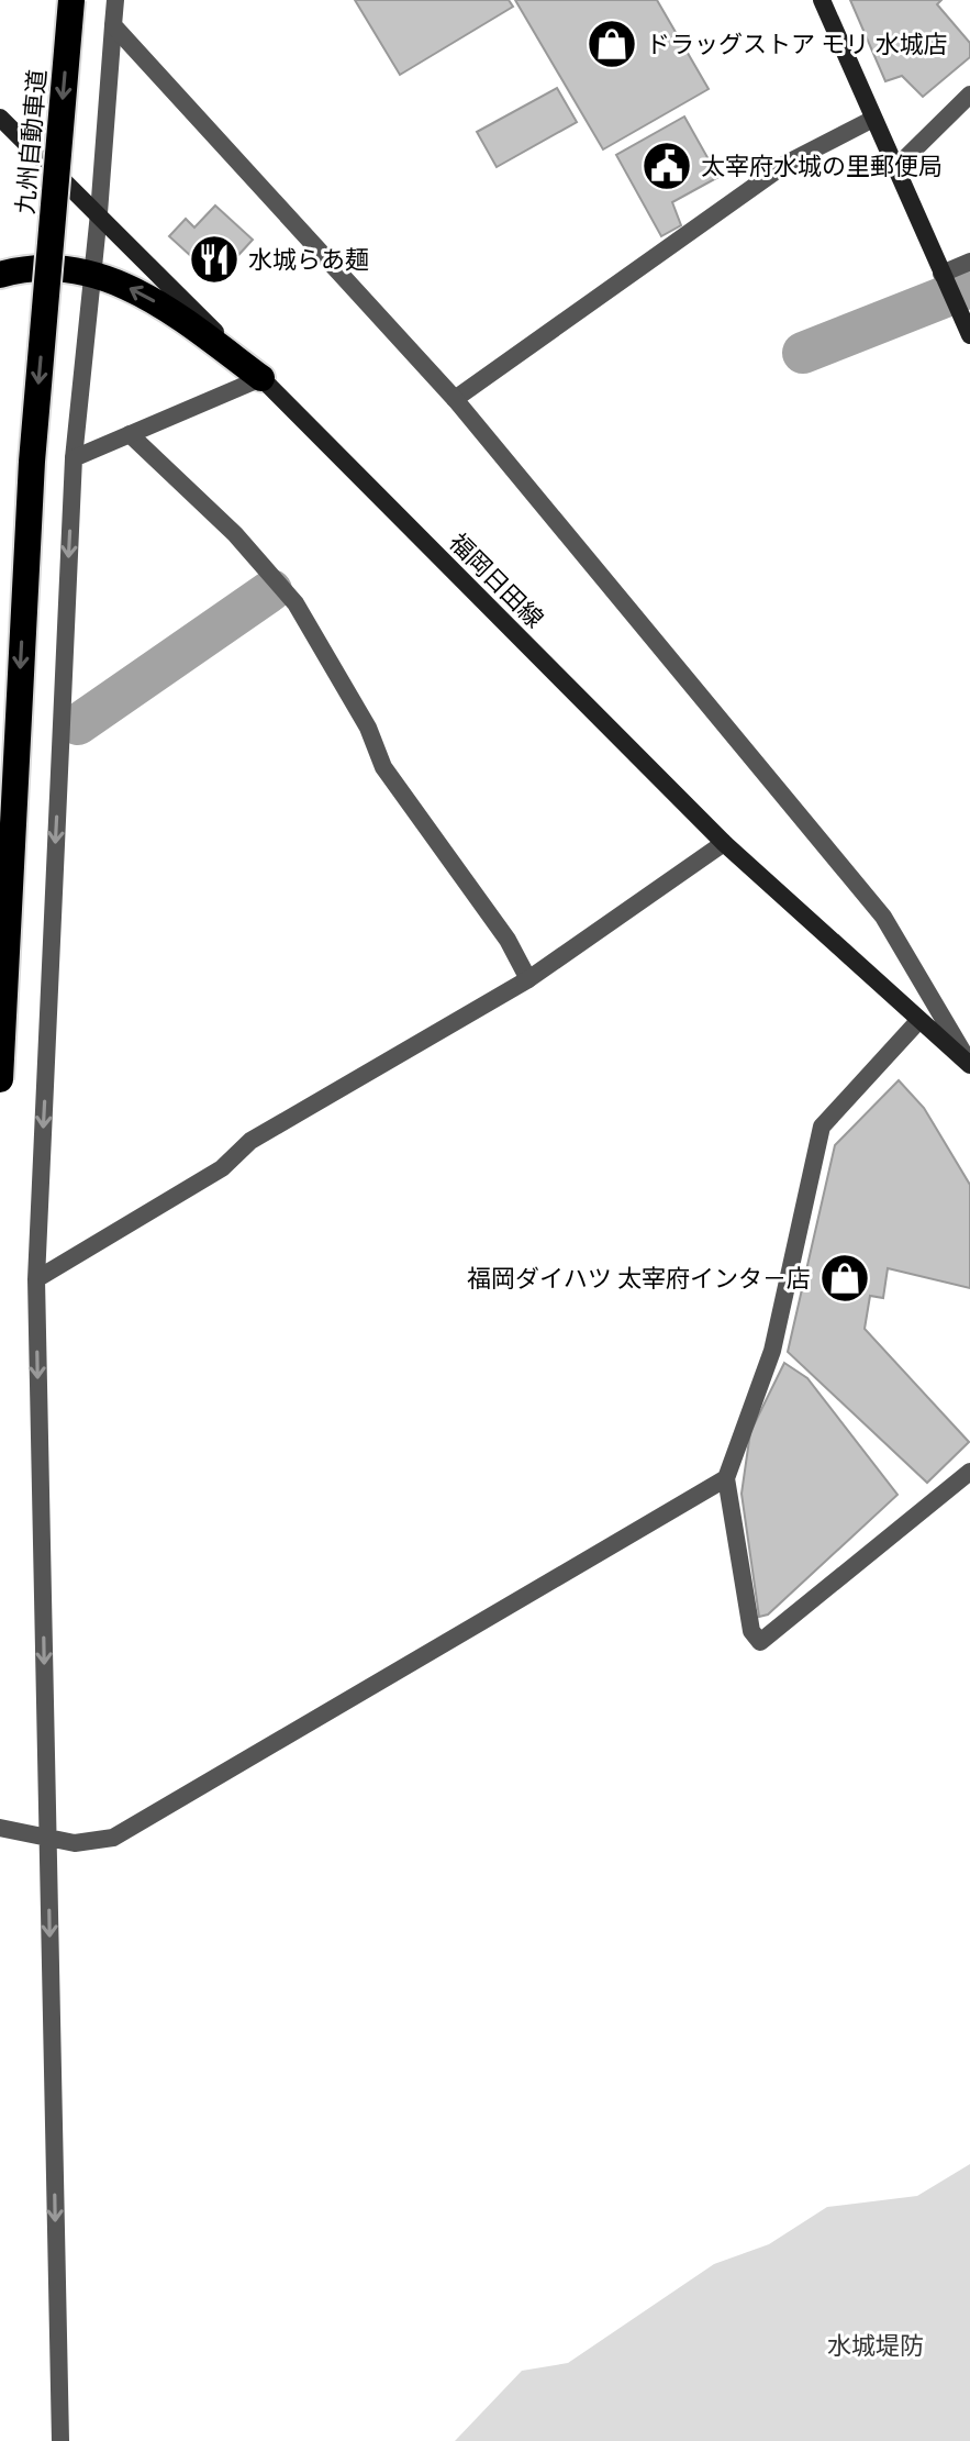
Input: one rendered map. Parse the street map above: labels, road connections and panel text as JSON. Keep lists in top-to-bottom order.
{
  "streets": {
    "highway": ["九州自動車道"],
    "main road": ["福岡日田線"]
  },
  "one_way": ["九州自動車道"],
  "parks": ["水城堤防"],
  "places": {
    "shop": ["ドラッグストア モリ 水城店", "福岡ダイハツ 太宰府インタ－店"],
    "public building": ["太宰府水城の里郵便局"],
    "restaurant": ["水城らあ麺"]
  }
}
